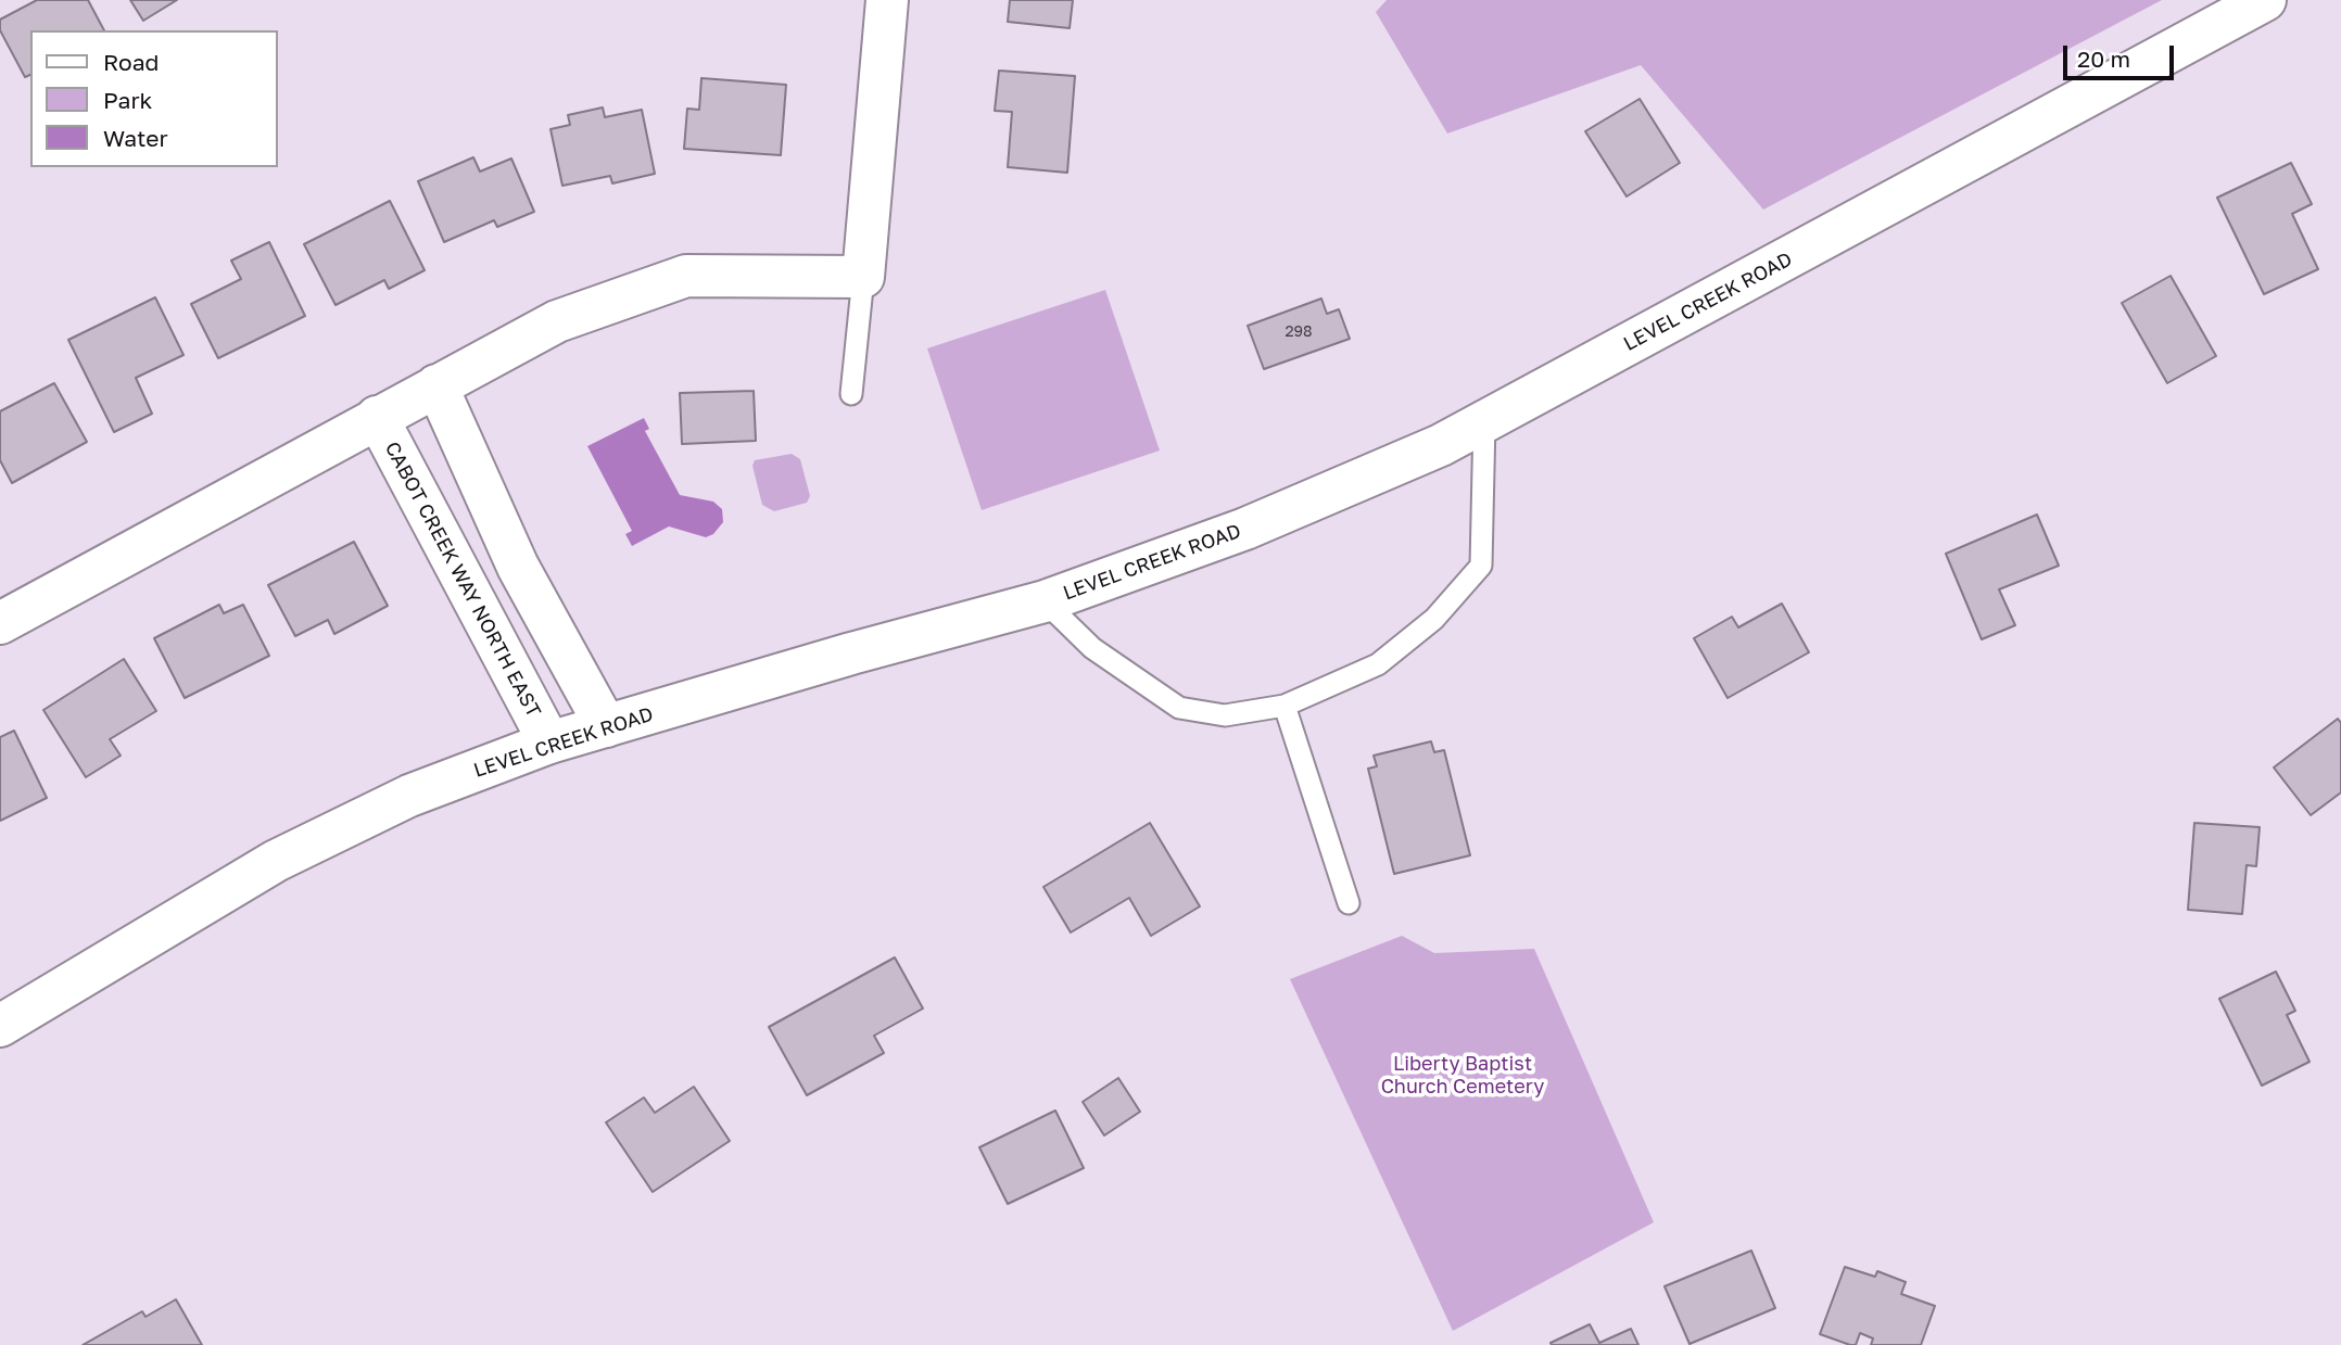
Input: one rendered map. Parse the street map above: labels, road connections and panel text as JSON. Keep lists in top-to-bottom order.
{
  "streets": {
    "street": ["LEVEL CREEK ROAD", "CABOT CREEK WAY NORTH EAST"]
  },
  "crossings": [
    ["LEVEL CREEK ROAD", "CABOT CREEK WAY NORTH EAST"]
  ],
  "parks": ["Liberty Baptist Church Cemetery"],
  "house_numbers": ["298"],
  "legend": ["Road", "Park", "Water"],
  "scale_bar": "20 m"
}
